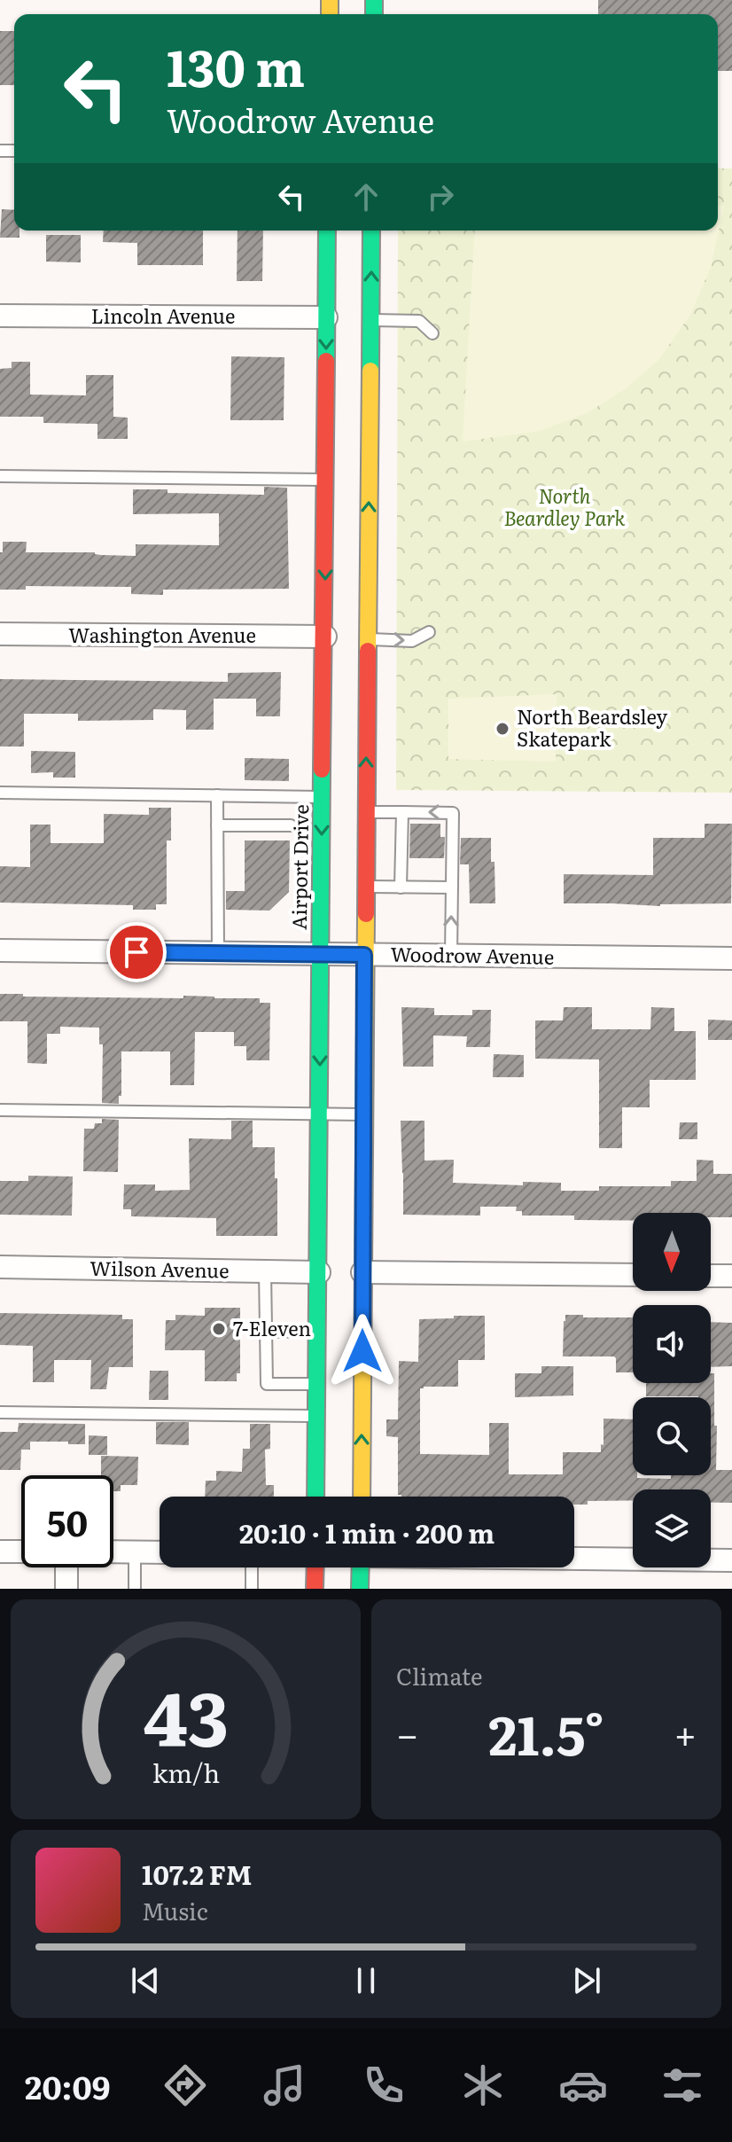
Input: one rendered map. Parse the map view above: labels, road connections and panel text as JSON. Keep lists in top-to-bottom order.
{
  "streets": {
    "main road": ["Airport Drive"],
    "street": [
      "Lincoln Avenue",
      "Washington Avenue",
      "Woodrow Avenue",
      "Wilson Avenue"
    ]
  },
  "crossings": [
    ["Lincoln Avenue", "Airport Drive"],
    ["Washington Avenue", "Airport Drive"],
    ["Airport Drive", "Woodrow Avenue"],
    ["Airport Drive", "Wilson Avenue"]
  ],
  "parks": ["North Beardley Park"],
  "places": ["North Beardsley Skatepark", "7-Eleven"],
  "north": "bottom",
  "page": {
    "turn": ["130 m", "Woodrow Avenue"],
    "limit": "50",
    "trip": "20:10 · 1 min · 200 m",
    "tile": "Climate",
    "heat": ["−", "21.5°", "+"],
    "song": ["107.2 FM", "Music"],
    "tabs": "20:09",
    "gauge": ["43", "km/h"]
  }
}
